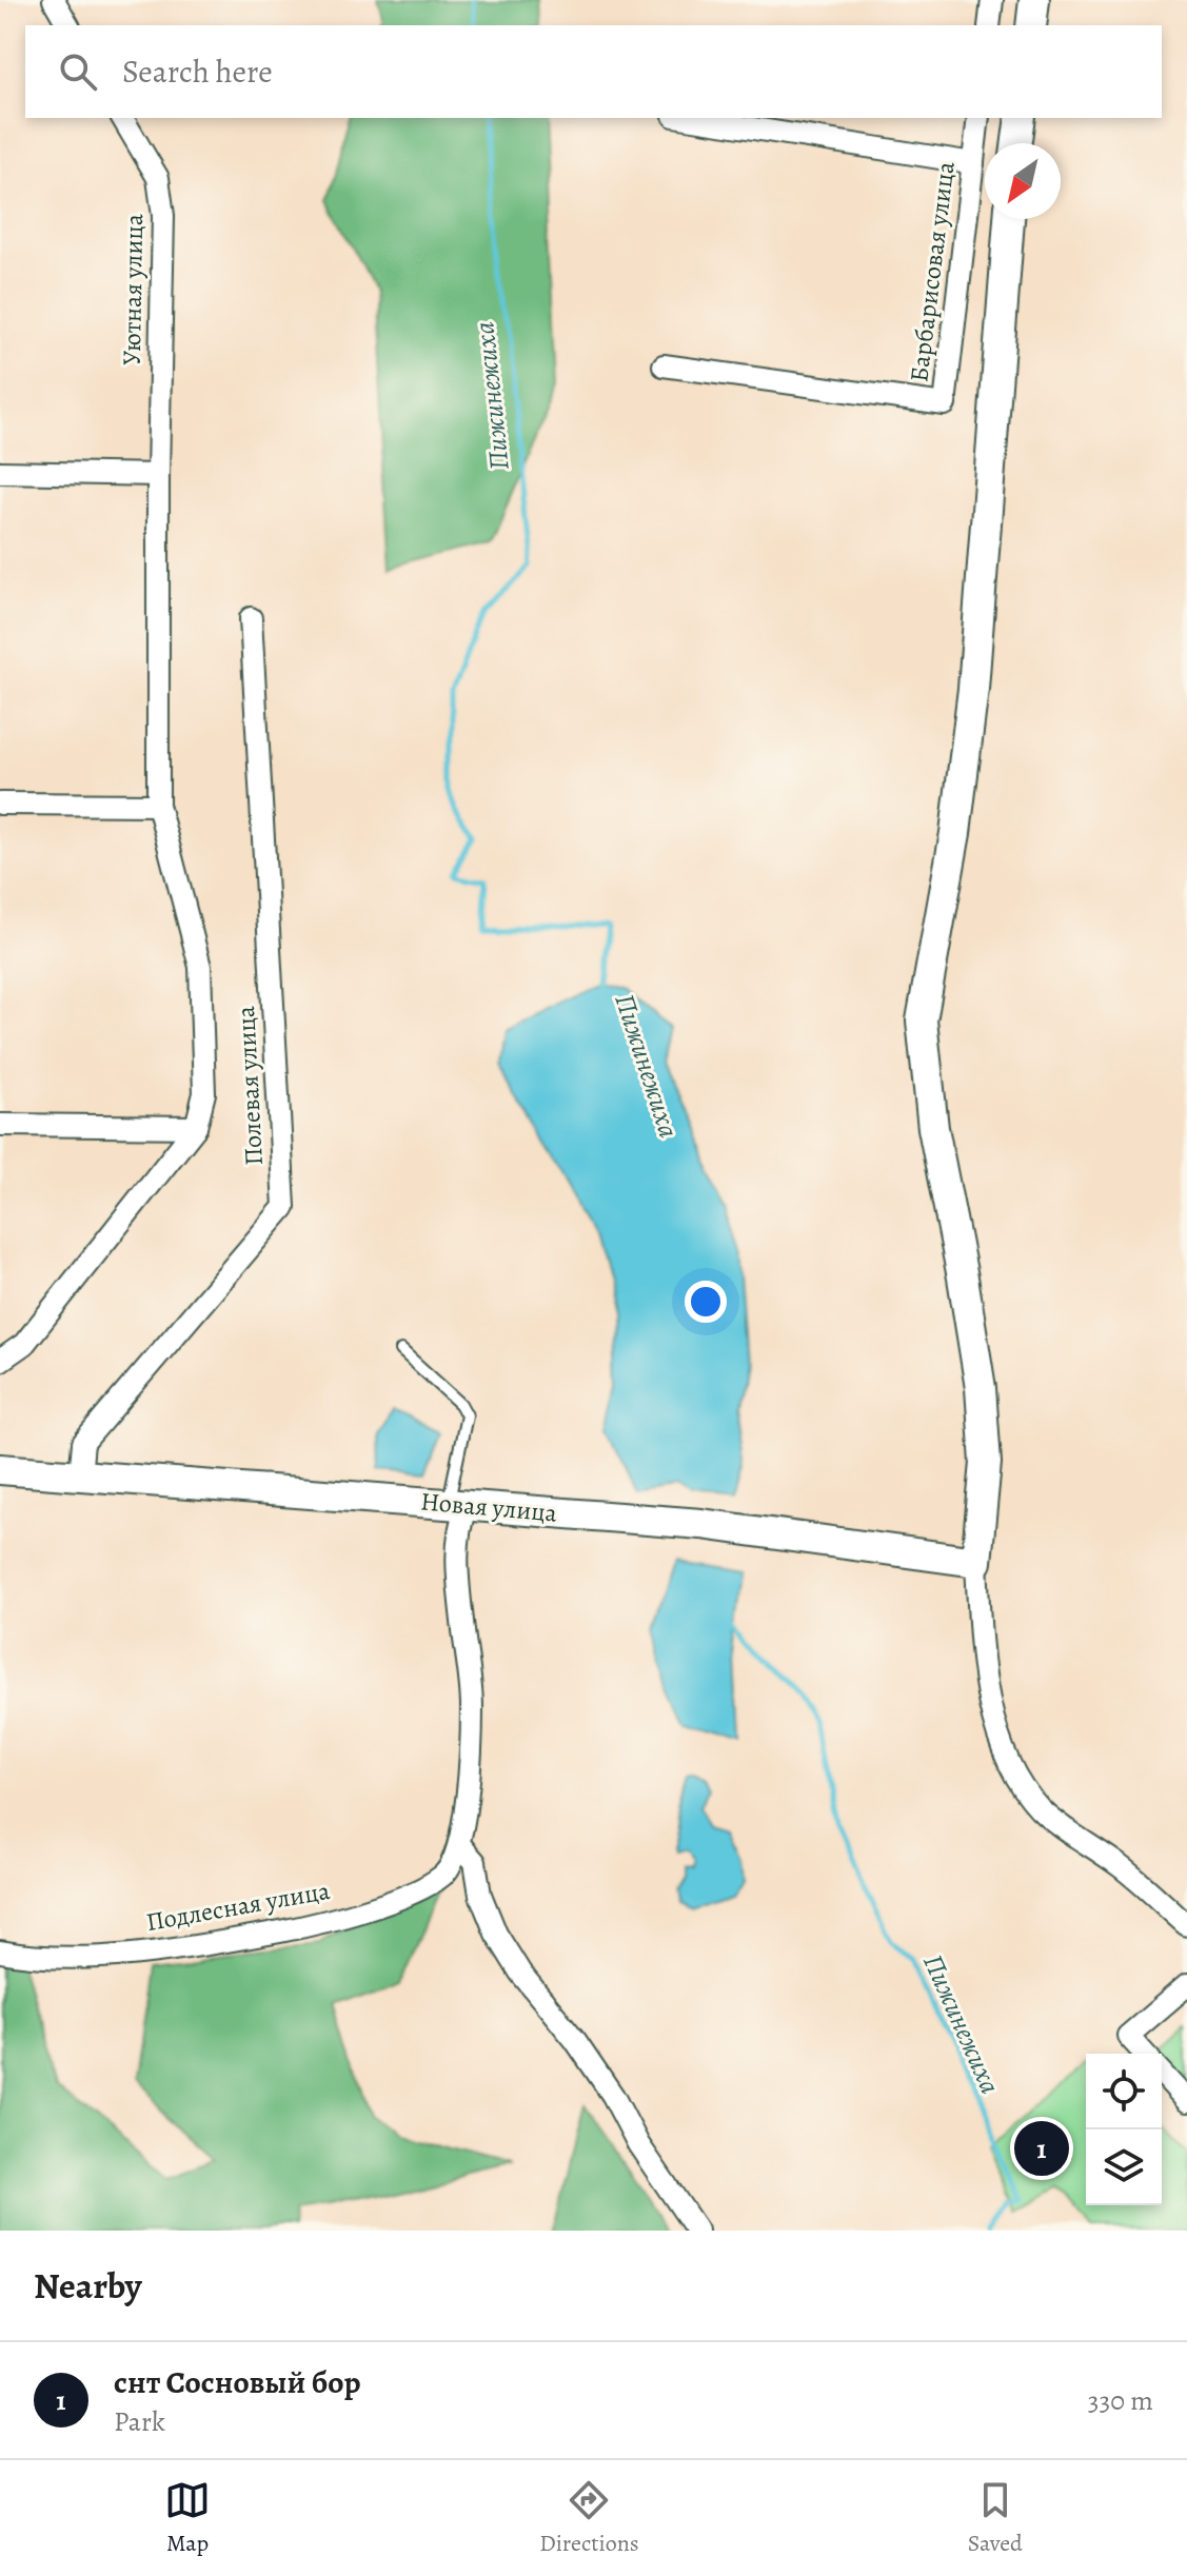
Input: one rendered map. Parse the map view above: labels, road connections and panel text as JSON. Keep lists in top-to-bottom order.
{
  "streets": {
    "street": [
      "Барбарисовая улица",
      "Уютная улица",
      "Полевая улица",
      "Новая улица",
      "Подлесная улица"
    ]
  },
  "crossings": [
    ["Полевая улица", "Новая улица"],
    ["Новая улица", "Подлесная улица"]
  ],
  "water": ["Пижинежиха"],
  "north": "bottom left",
  "page": {
    "search": "Search here",
    "pins": "1",
    "heading": "Nearby",
    "list": [
      {
        "mark": "1",
        "name": "снт Сосновый бор",
        "note": "Park",
        "value": "330 m"
      }
    ],
    "nav": ["Map", "Directions", "Saved"]
  }
}
